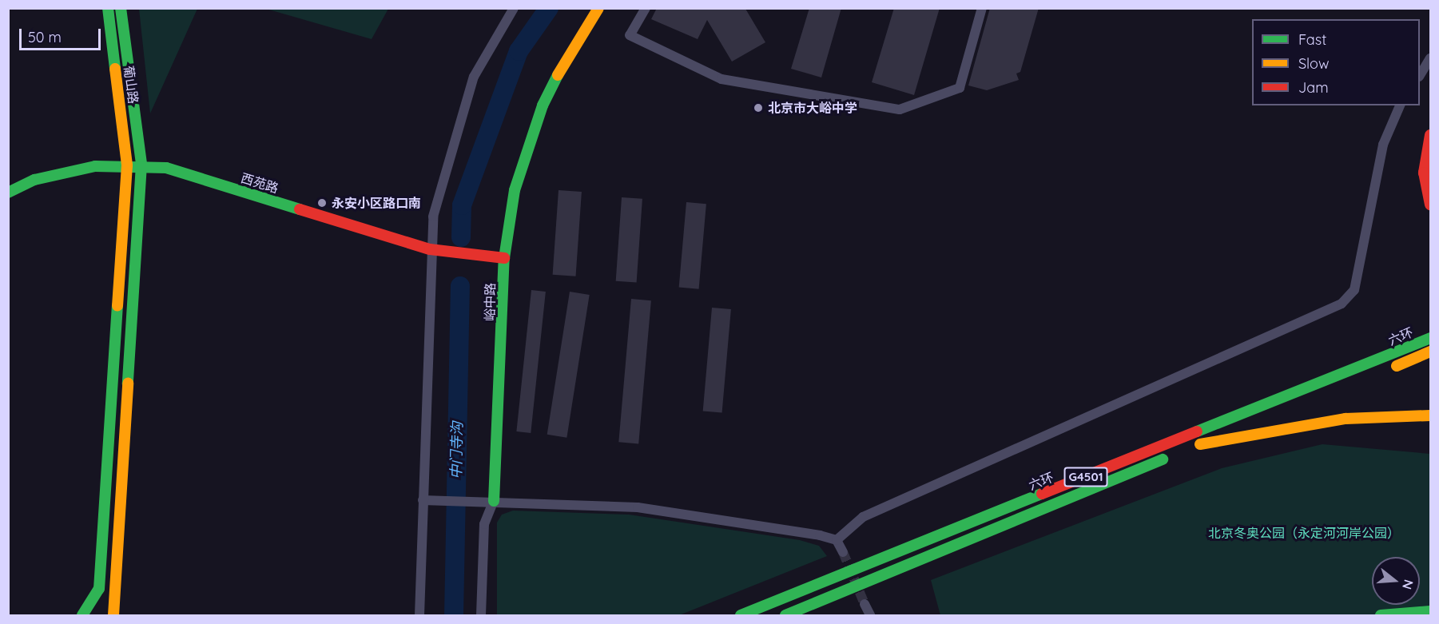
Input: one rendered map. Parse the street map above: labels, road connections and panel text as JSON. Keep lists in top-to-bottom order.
{
  "streets": {
    "main road": [
      "葡山路",
      "西苑路",
      "峪中路",
      "六环",
      "G4501"
    ]
  },
  "crossings": [
    ["葡山路", "西苑路"],
    ["西苑路", "峪中路"]
  ],
  "water": ["中门寺沟"],
  "parks": ["北京冬奥公园（永定河河岸公园）"],
  "places": ["北京市大峪中学", "永安小区路口南"],
  "legend": ["Fast", "Slow", "Jam"],
  "scale_bar": "50 m",
  "north": "right"
}
